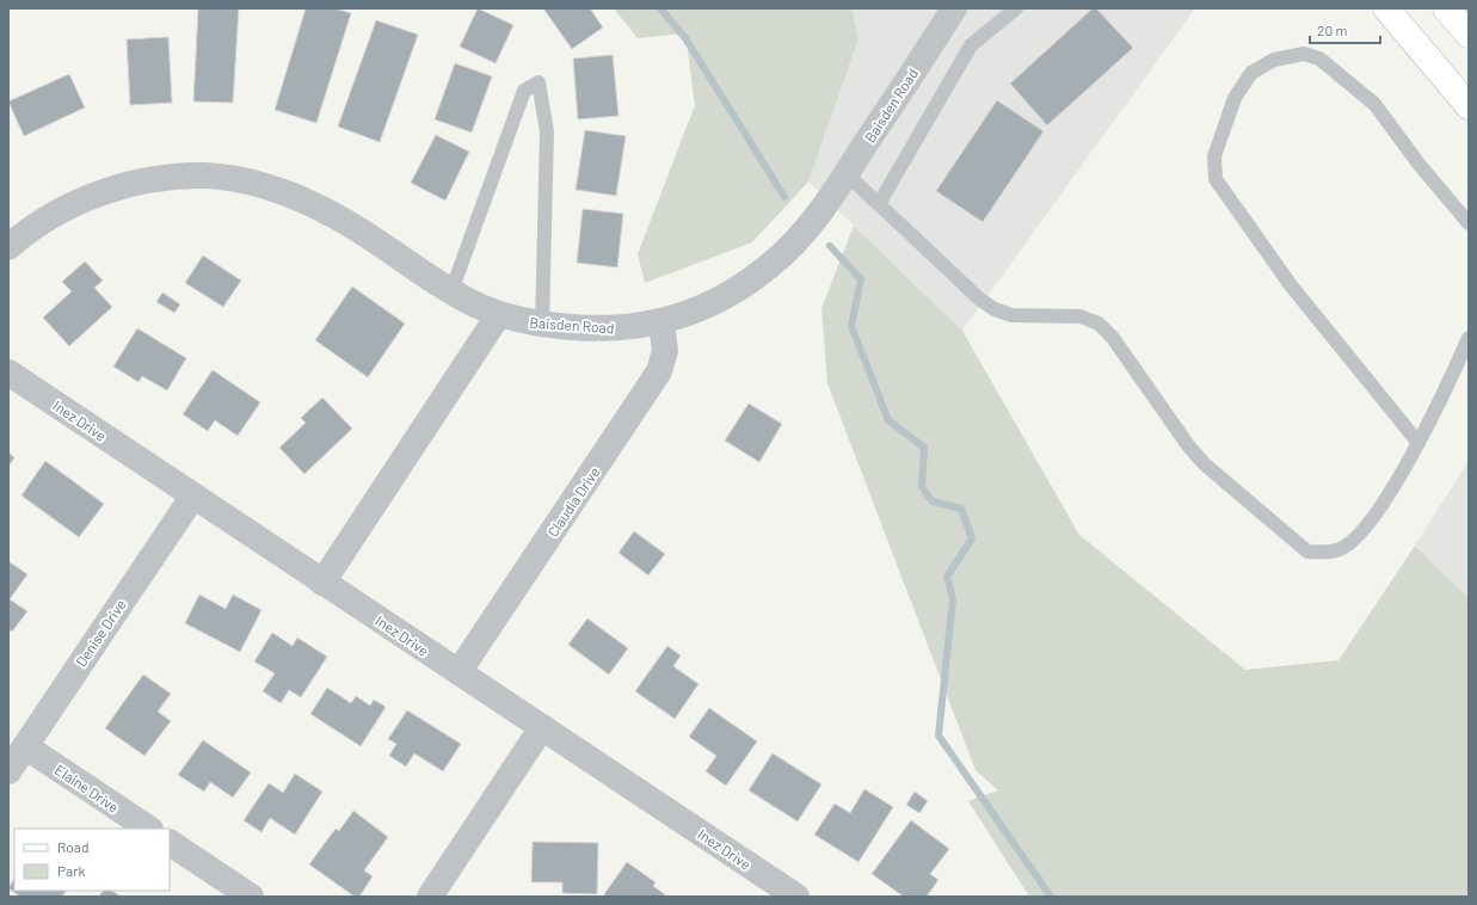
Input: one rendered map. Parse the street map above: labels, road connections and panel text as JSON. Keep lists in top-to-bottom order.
{
  "streets": {
    "street": [
      "Baisden Road",
      "Inez Drive",
      "Claudia Drive",
      "Denise Drive",
      "Elaine Drive"
    ]
  },
  "crossings": [
    ["Baisden Road", "Claudia Drive"],
    ["Inez Drive", "Claudia Drive"],
    ["Inez Drive", "Denise Drive"],
    ["Denise Drive", "Elaine Drive"]
  ],
  "legend": ["Road", "Park"],
  "scale_bar": "20 m"
}
